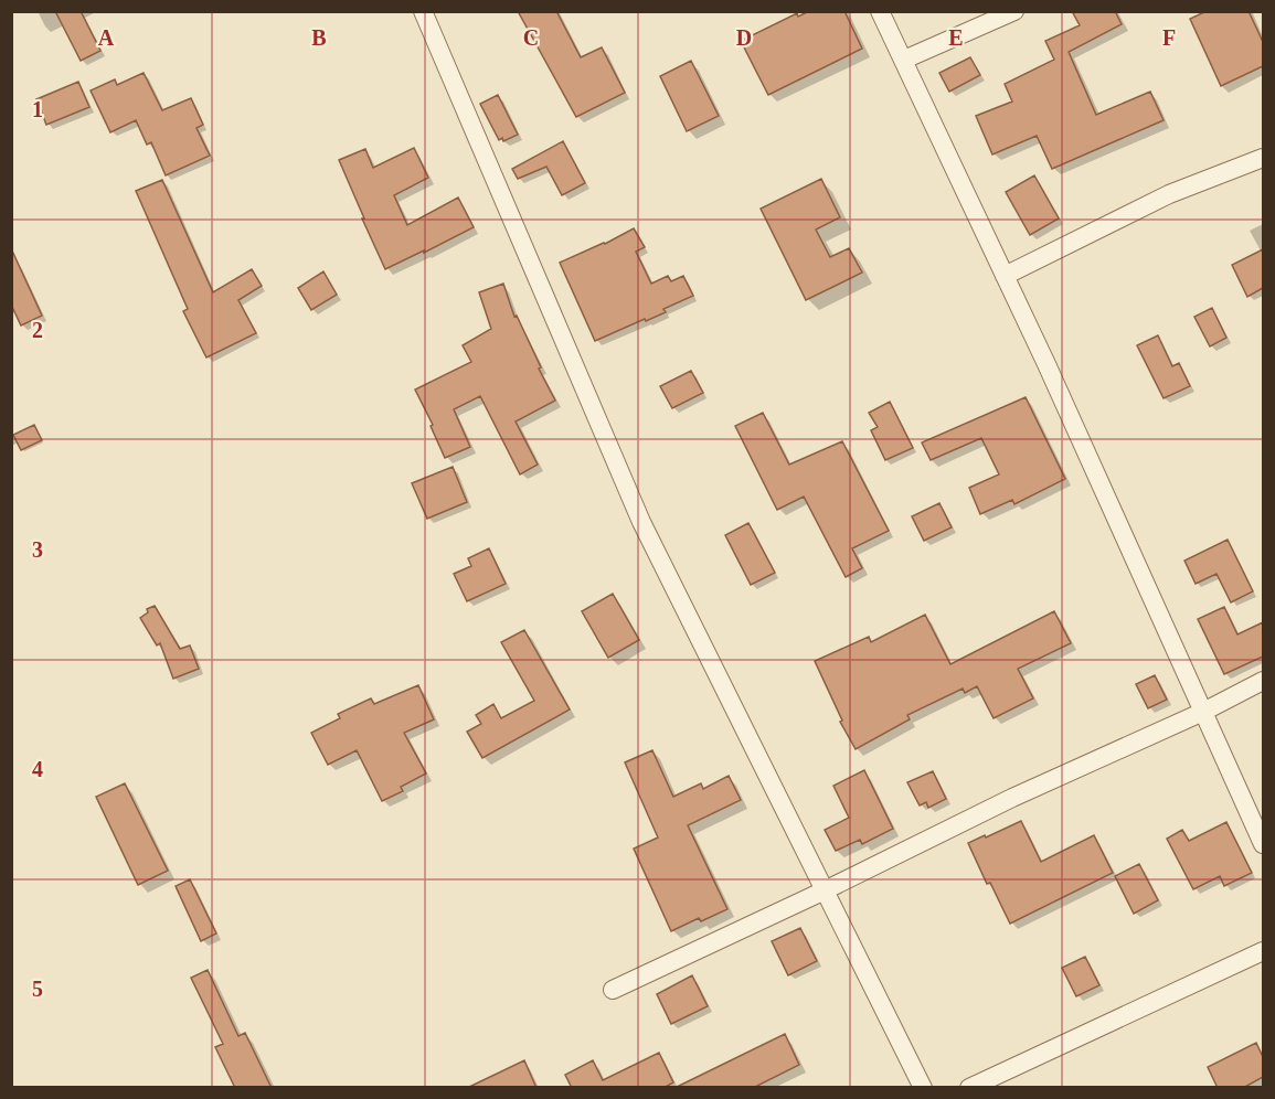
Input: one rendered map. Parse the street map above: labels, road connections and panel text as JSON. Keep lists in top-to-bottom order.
{
  "grid": {
    "columns": [
      "A",
      "B",
      "C",
      "D",
      "E",
      "F"
    ],
    "rows": [
      "1",
      "2",
      "3",
      "4",
      "5"
    ]
  }
}
